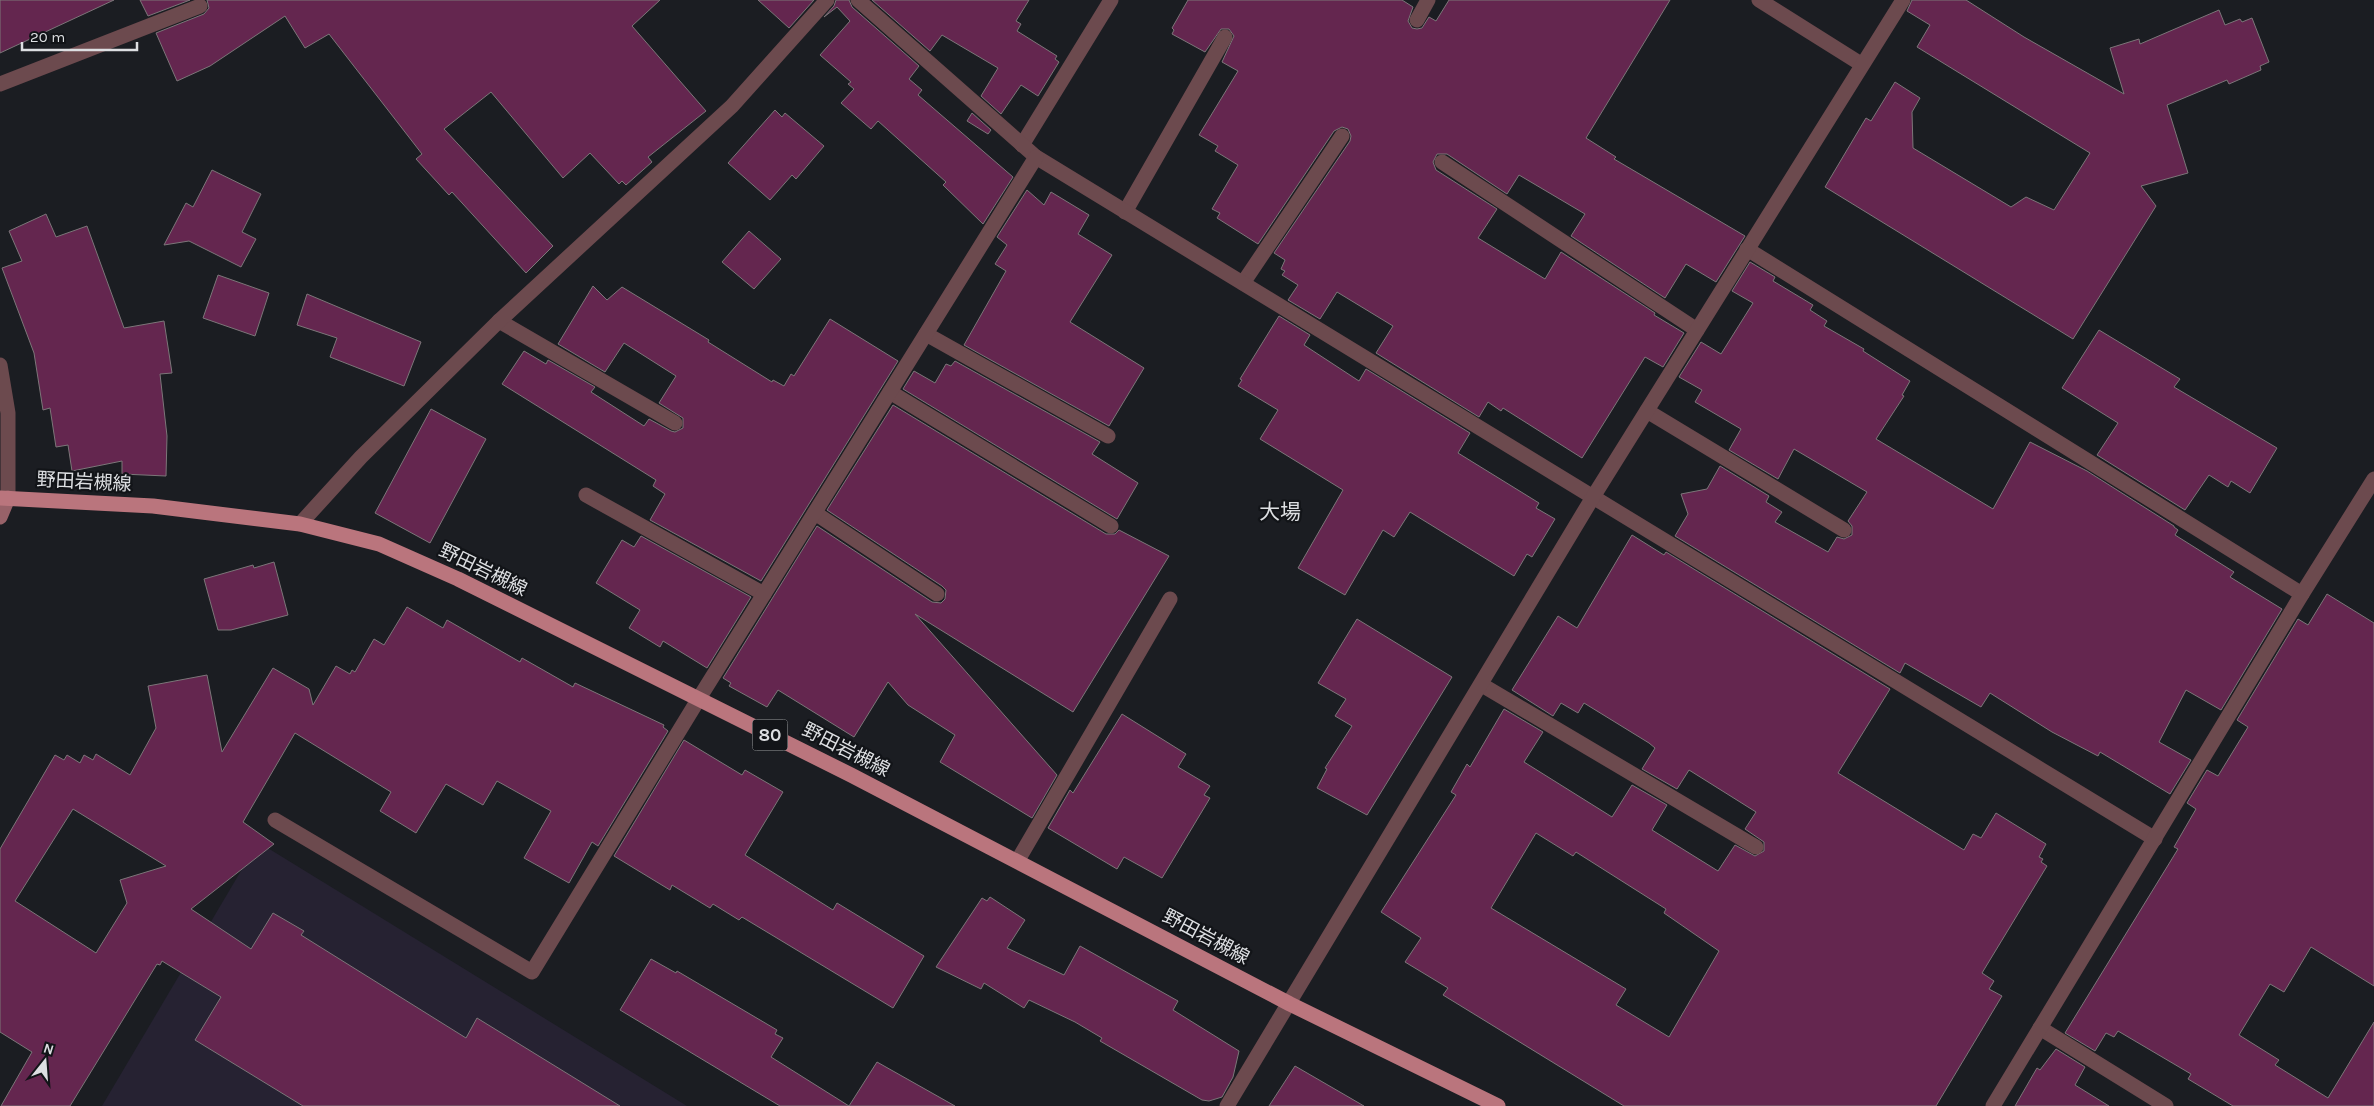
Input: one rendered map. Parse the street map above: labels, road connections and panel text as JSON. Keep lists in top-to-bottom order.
{
  "streets": {
    "main road": ["野田岩槻線", "80"]
  },
  "districts": ["大場"],
  "scale_bar": "20 m",
  "north": "top"
}
